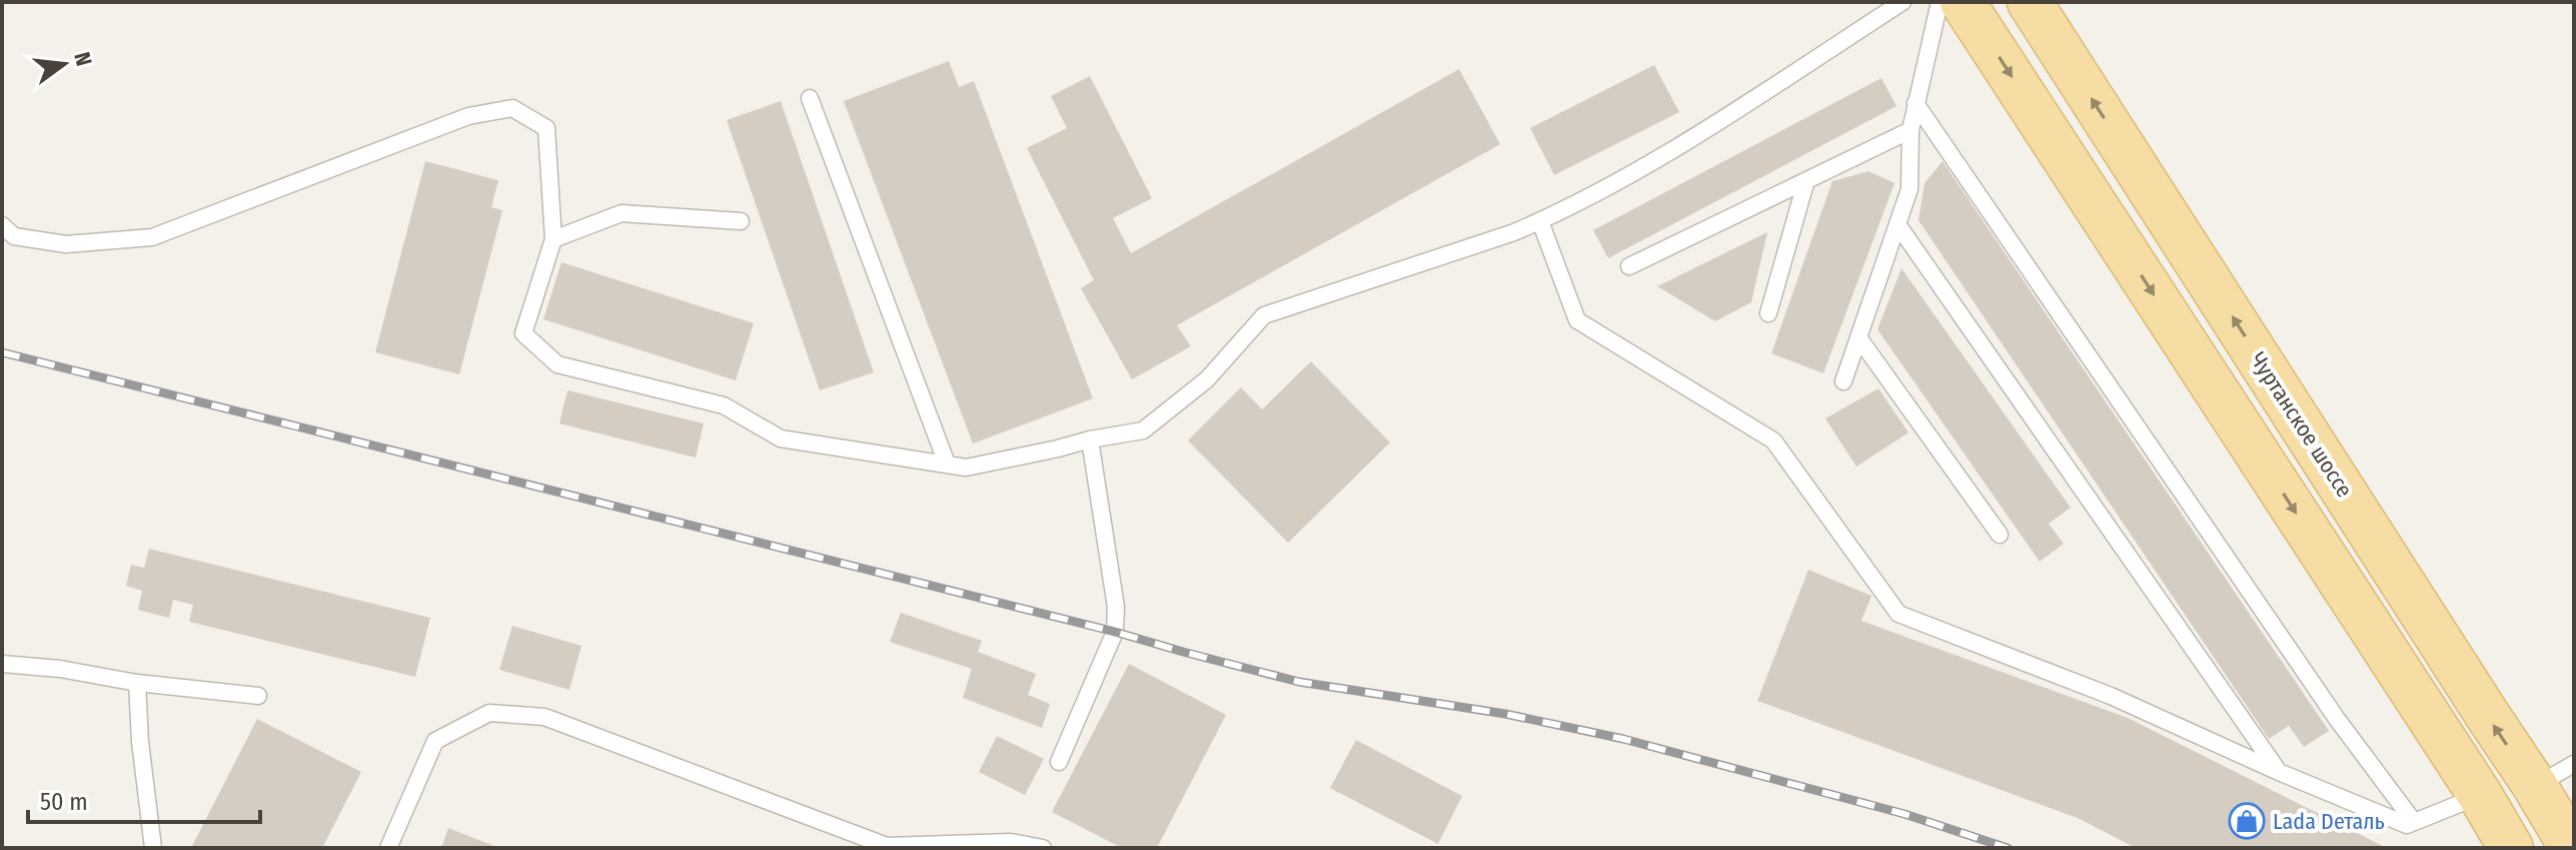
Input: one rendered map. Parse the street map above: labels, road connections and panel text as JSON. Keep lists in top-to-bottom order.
{
  "streets": {
    "main road": ["Чуртанское шоссе"]
  },
  "places": {
    "shop": ["Lada Dеталь"]
  },
  "scale_bar": "50 m",
  "north": "right"
}
